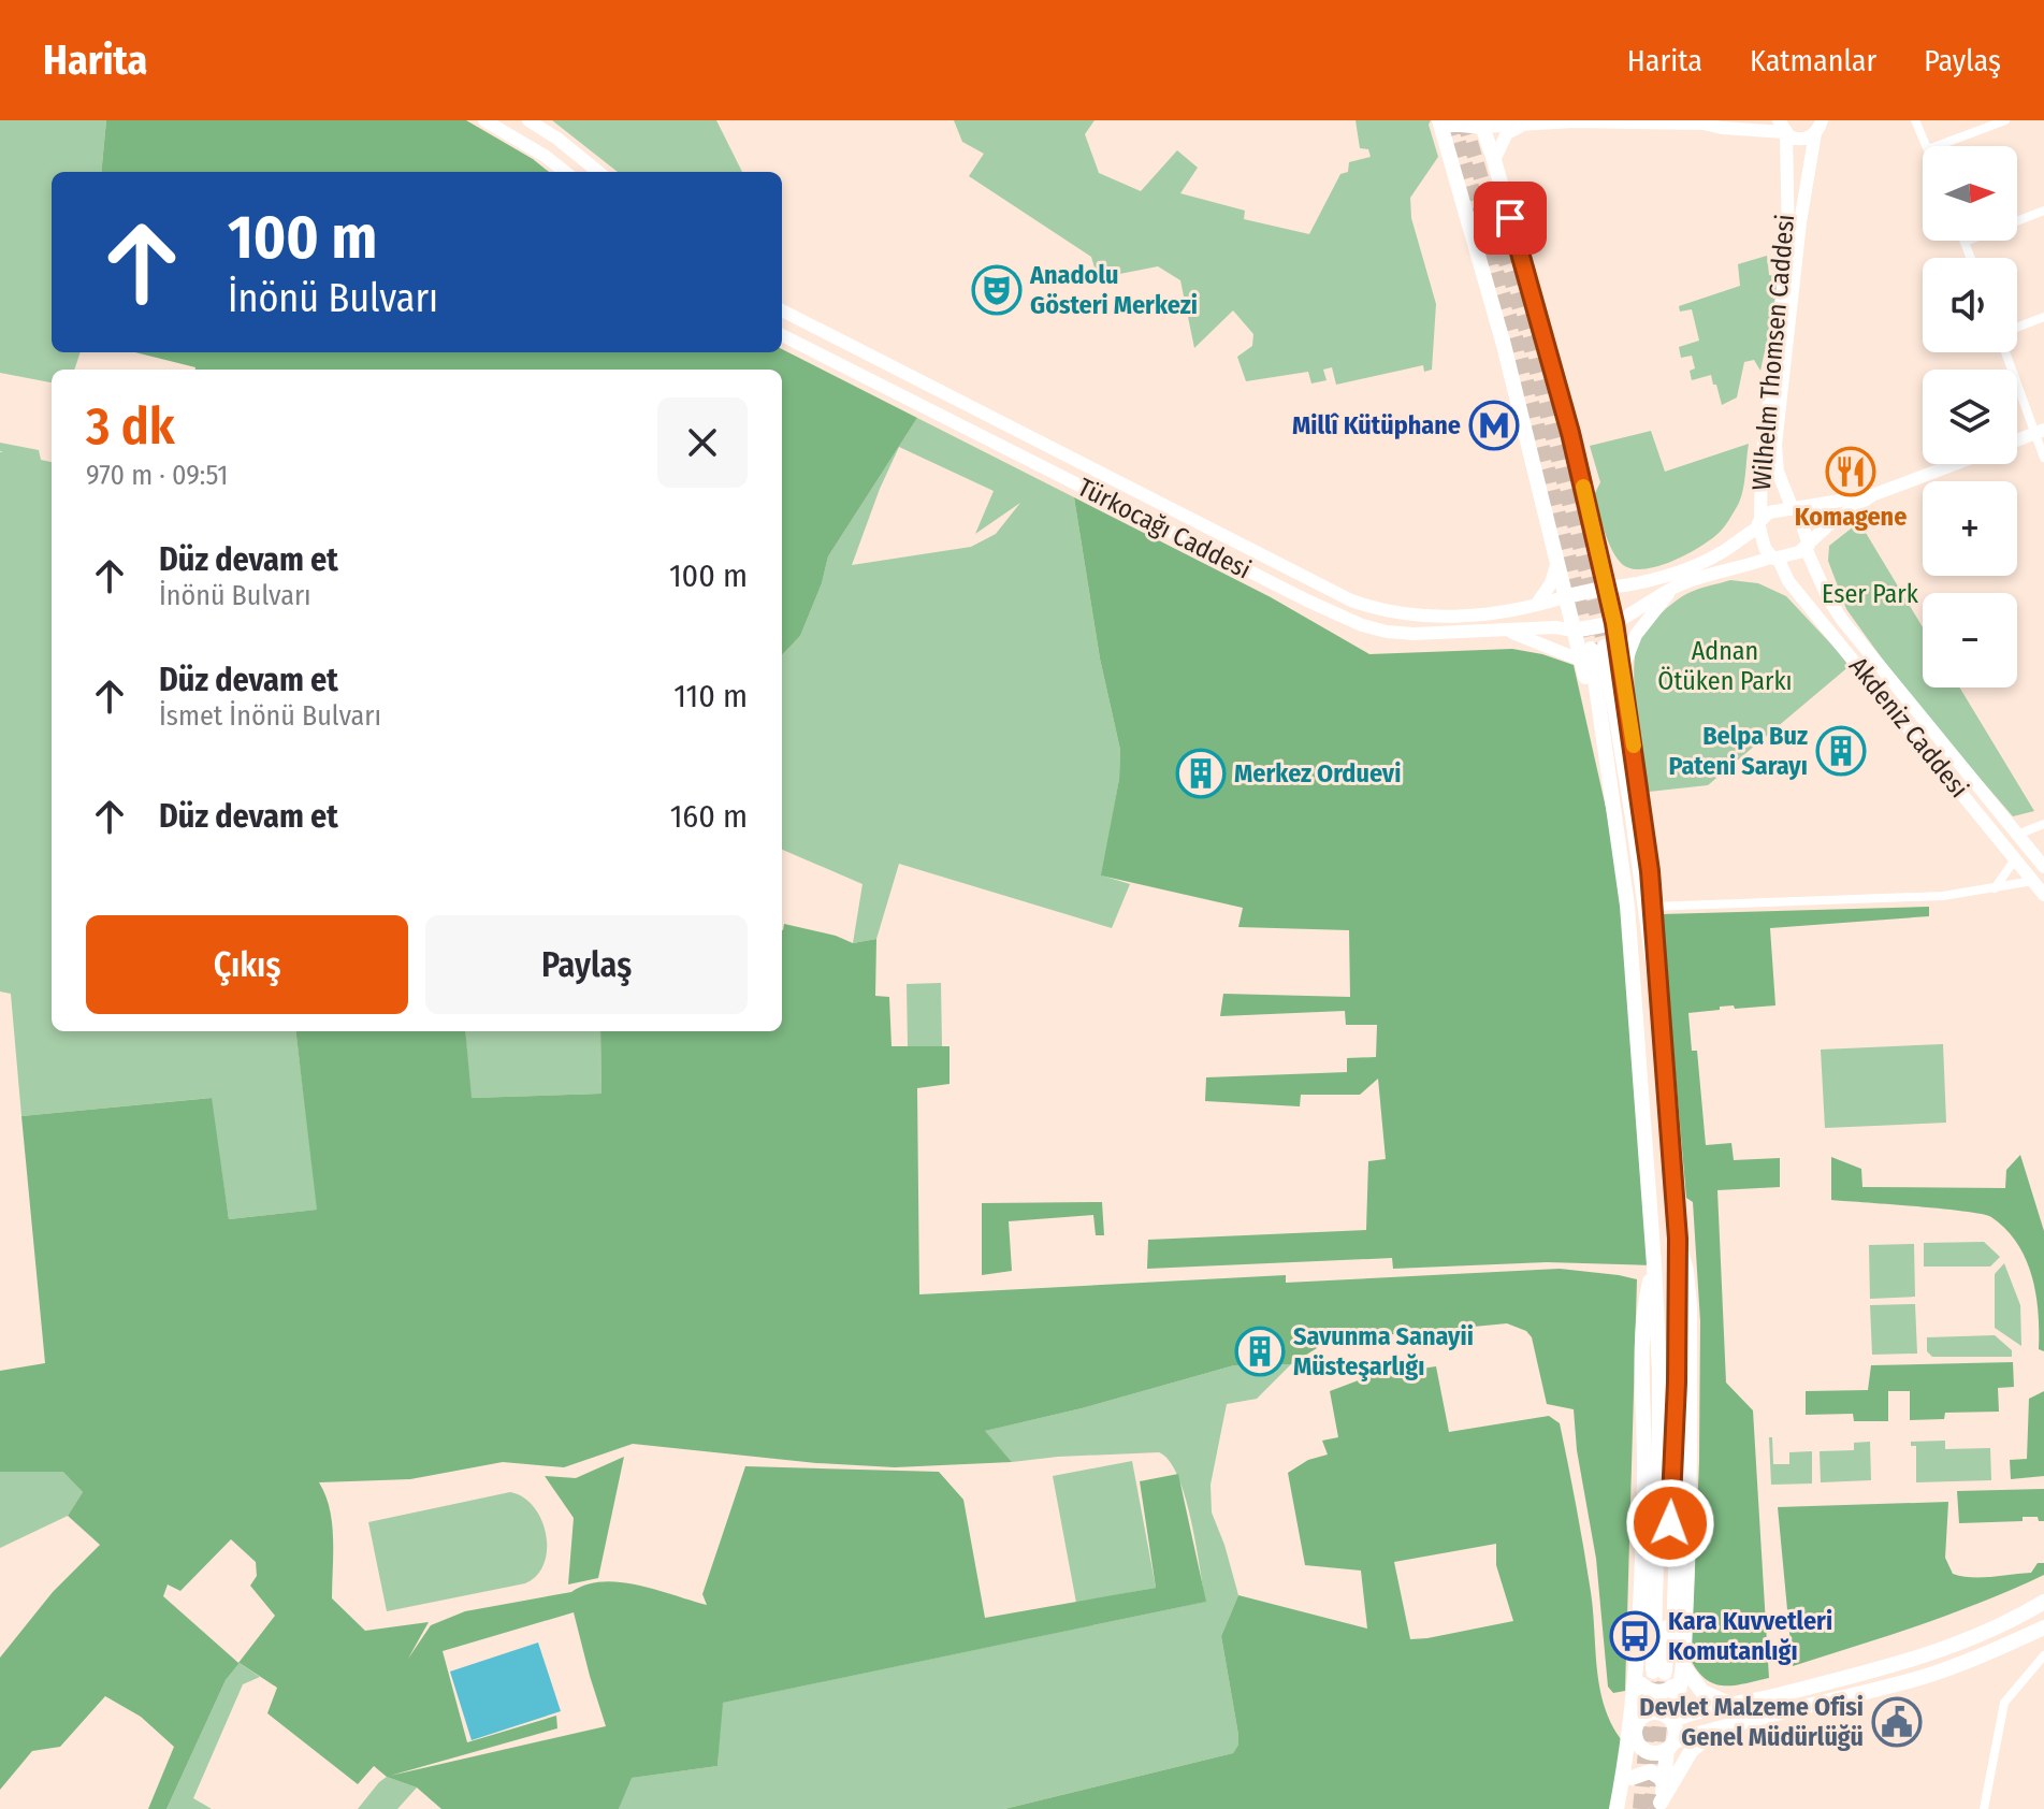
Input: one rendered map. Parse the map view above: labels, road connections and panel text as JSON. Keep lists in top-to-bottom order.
{
  "streets": {
    "main road": ["Wilhelm Thomsen Caddesi", "Türkocağı Caddesi", "Akdeniz Caddesi"]
  },
  "crossings": [
    ["Wilhelm Thomsen Caddesi", "Akdeniz Caddesi"]
  ],
  "parks": ["Eser Park", "Adnan Ötüken Parkı"],
  "places": {
    "theatre": ["Anadolu Gösteri Merkezi"],
    "metro station": ["Millî Kütüphane"],
    "restaurant": ["Komagene"],
    "building": ["Belpa Buz Pateni Sarayı", "Merkez Orduevi", "Savunma Sanayii Müsteşarlığı"],
    "bus stop": ["Kara Kuvvetleri Komutanlığı"],
    "public building": ["Devlet Malzeme Ofisi Genel Müdürlüğü"]
  },
  "north": "right",
  "page": {
    "header": "Harita",
    "nav": ["Harita", "Katmanlar", "Paylaş"],
    "map_buttons": ["+", "−"],
    "turn": ["100 m", "İnönü Bulvarı"],
    "heading": ["3 dk", "970 m · 09:51"],
    "list": [
      {
        "name": "Düz devam et",
        "note": "İnönü Bulvarı",
        "value": "100 m"
      },
      {
        "name": "Düz devam et",
        "note": "İsmet İnönü Bulvarı",
        "value": "110 m"
      },
      {
        "name": "Düz devam et",
        "value": "160 m"
      }
    ],
    "buttons": ["Çıkış", "Paylaş"]
  }
}
